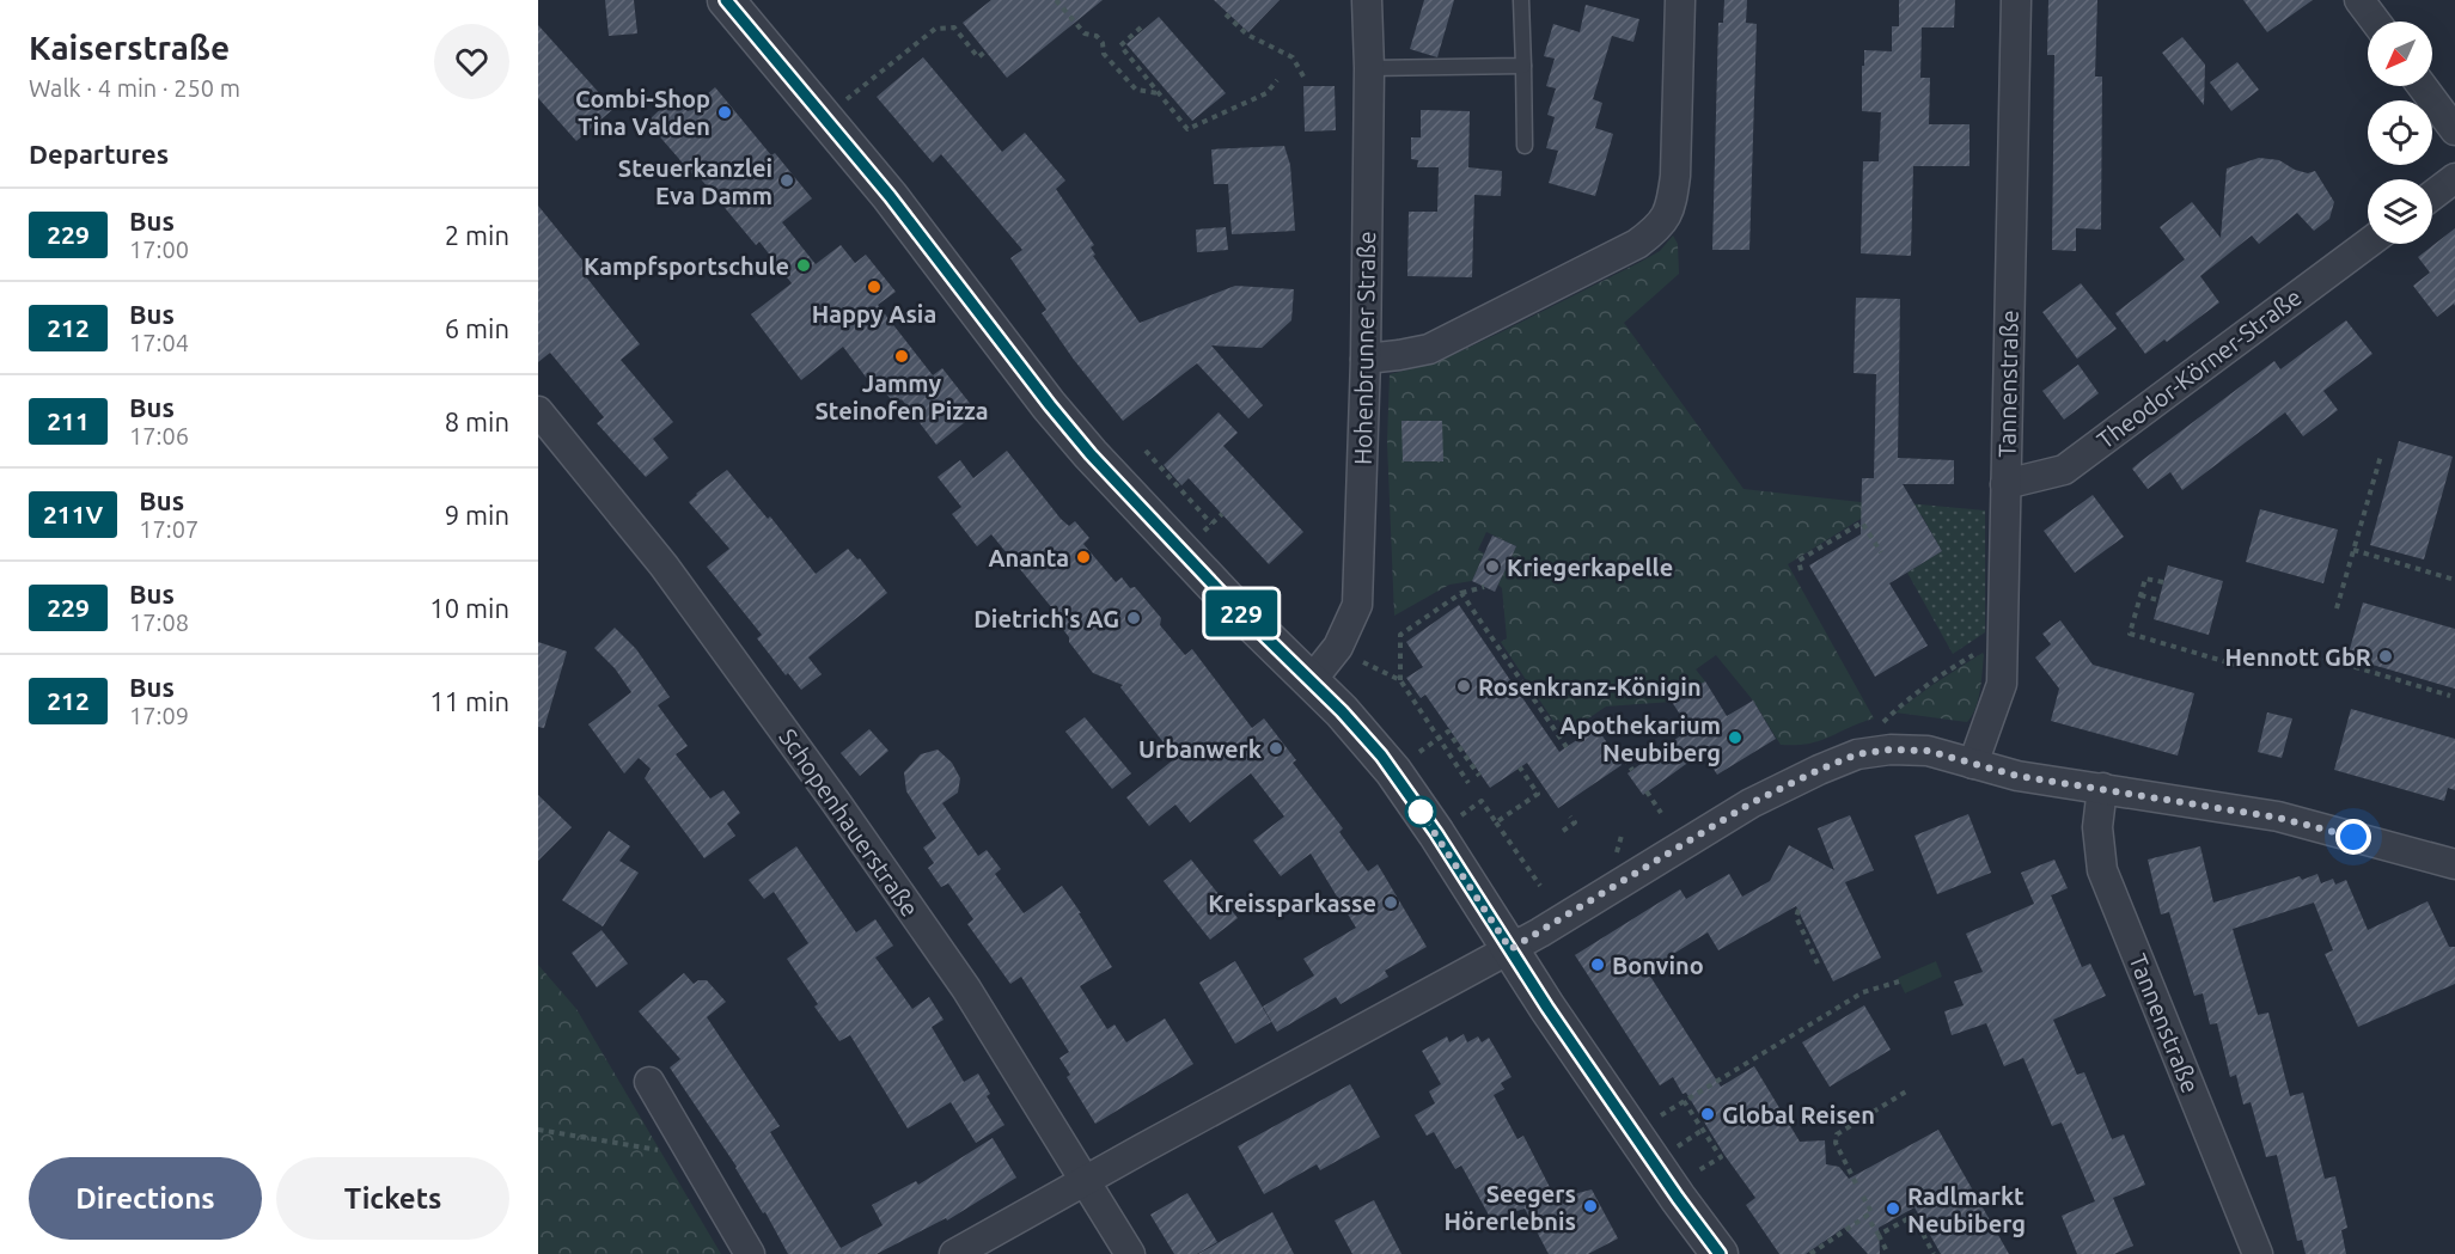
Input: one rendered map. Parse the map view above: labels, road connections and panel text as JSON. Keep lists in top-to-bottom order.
{
  "streets": {
    "street": [
      "Hohenbrunner Straße",
      "Theodor-Körner-Straße",
      "Tannenstraße",
      "Schopenhauerstraße"
    ]
  },
  "crossings": [
    ["Theodor-Körner-Straße", "Tannenstraße"]
  ],
  "places": [
    "Combi-Shop Tina Valden",
    "Steuerkanzlei Eva Damm",
    "Kampfsportschule",
    "Happy Asia",
    "Jammy Steinofen Pizza",
    "Ananta",
    "Kriegerkapelle",
    "Dietrich's AG",
    "Hennott GbR",
    "Rosenkranz-Königin",
    "Apothekarium Neubiberg",
    "Urbanwerk",
    "Kreissparkasse",
    "Bonvino",
    "Global Reisen",
    "Seegers Hörerlebnis",
    "Radlmarkt Neubiberg"
  ],
  "lines": ["bus line 229"],
  "north": "bottom left",
  "page": {
    "heading": [
      ["Kaiserstraße", "Walk · 4 min · 250 m"],
      "Departures"
    ],
    "on_map": "229",
    "list": [
      {
        "mark": "229",
        "name": "Bus",
        "note": "17:00",
        "value": "2 min"
      },
      {
        "mark": "212",
        "name": "Bus",
        "note": "17:04",
        "value": "6 min"
      },
      {
        "mark": "211",
        "name": "Bus",
        "note": "17:06",
        "value": "8 min"
      },
      {
        "mark": "211V",
        "name": "Bus",
        "note": "17:07",
        "value": "9 min"
      },
      {
        "mark": "229",
        "name": "Bus",
        "note": "17:08",
        "value": "10 min"
      },
      {
        "mark": "212",
        "name": "Bus",
        "note": "17:09",
        "value": "11 min"
      }
    ],
    "buttons": ["Directions", "Tickets"]
  }
}
